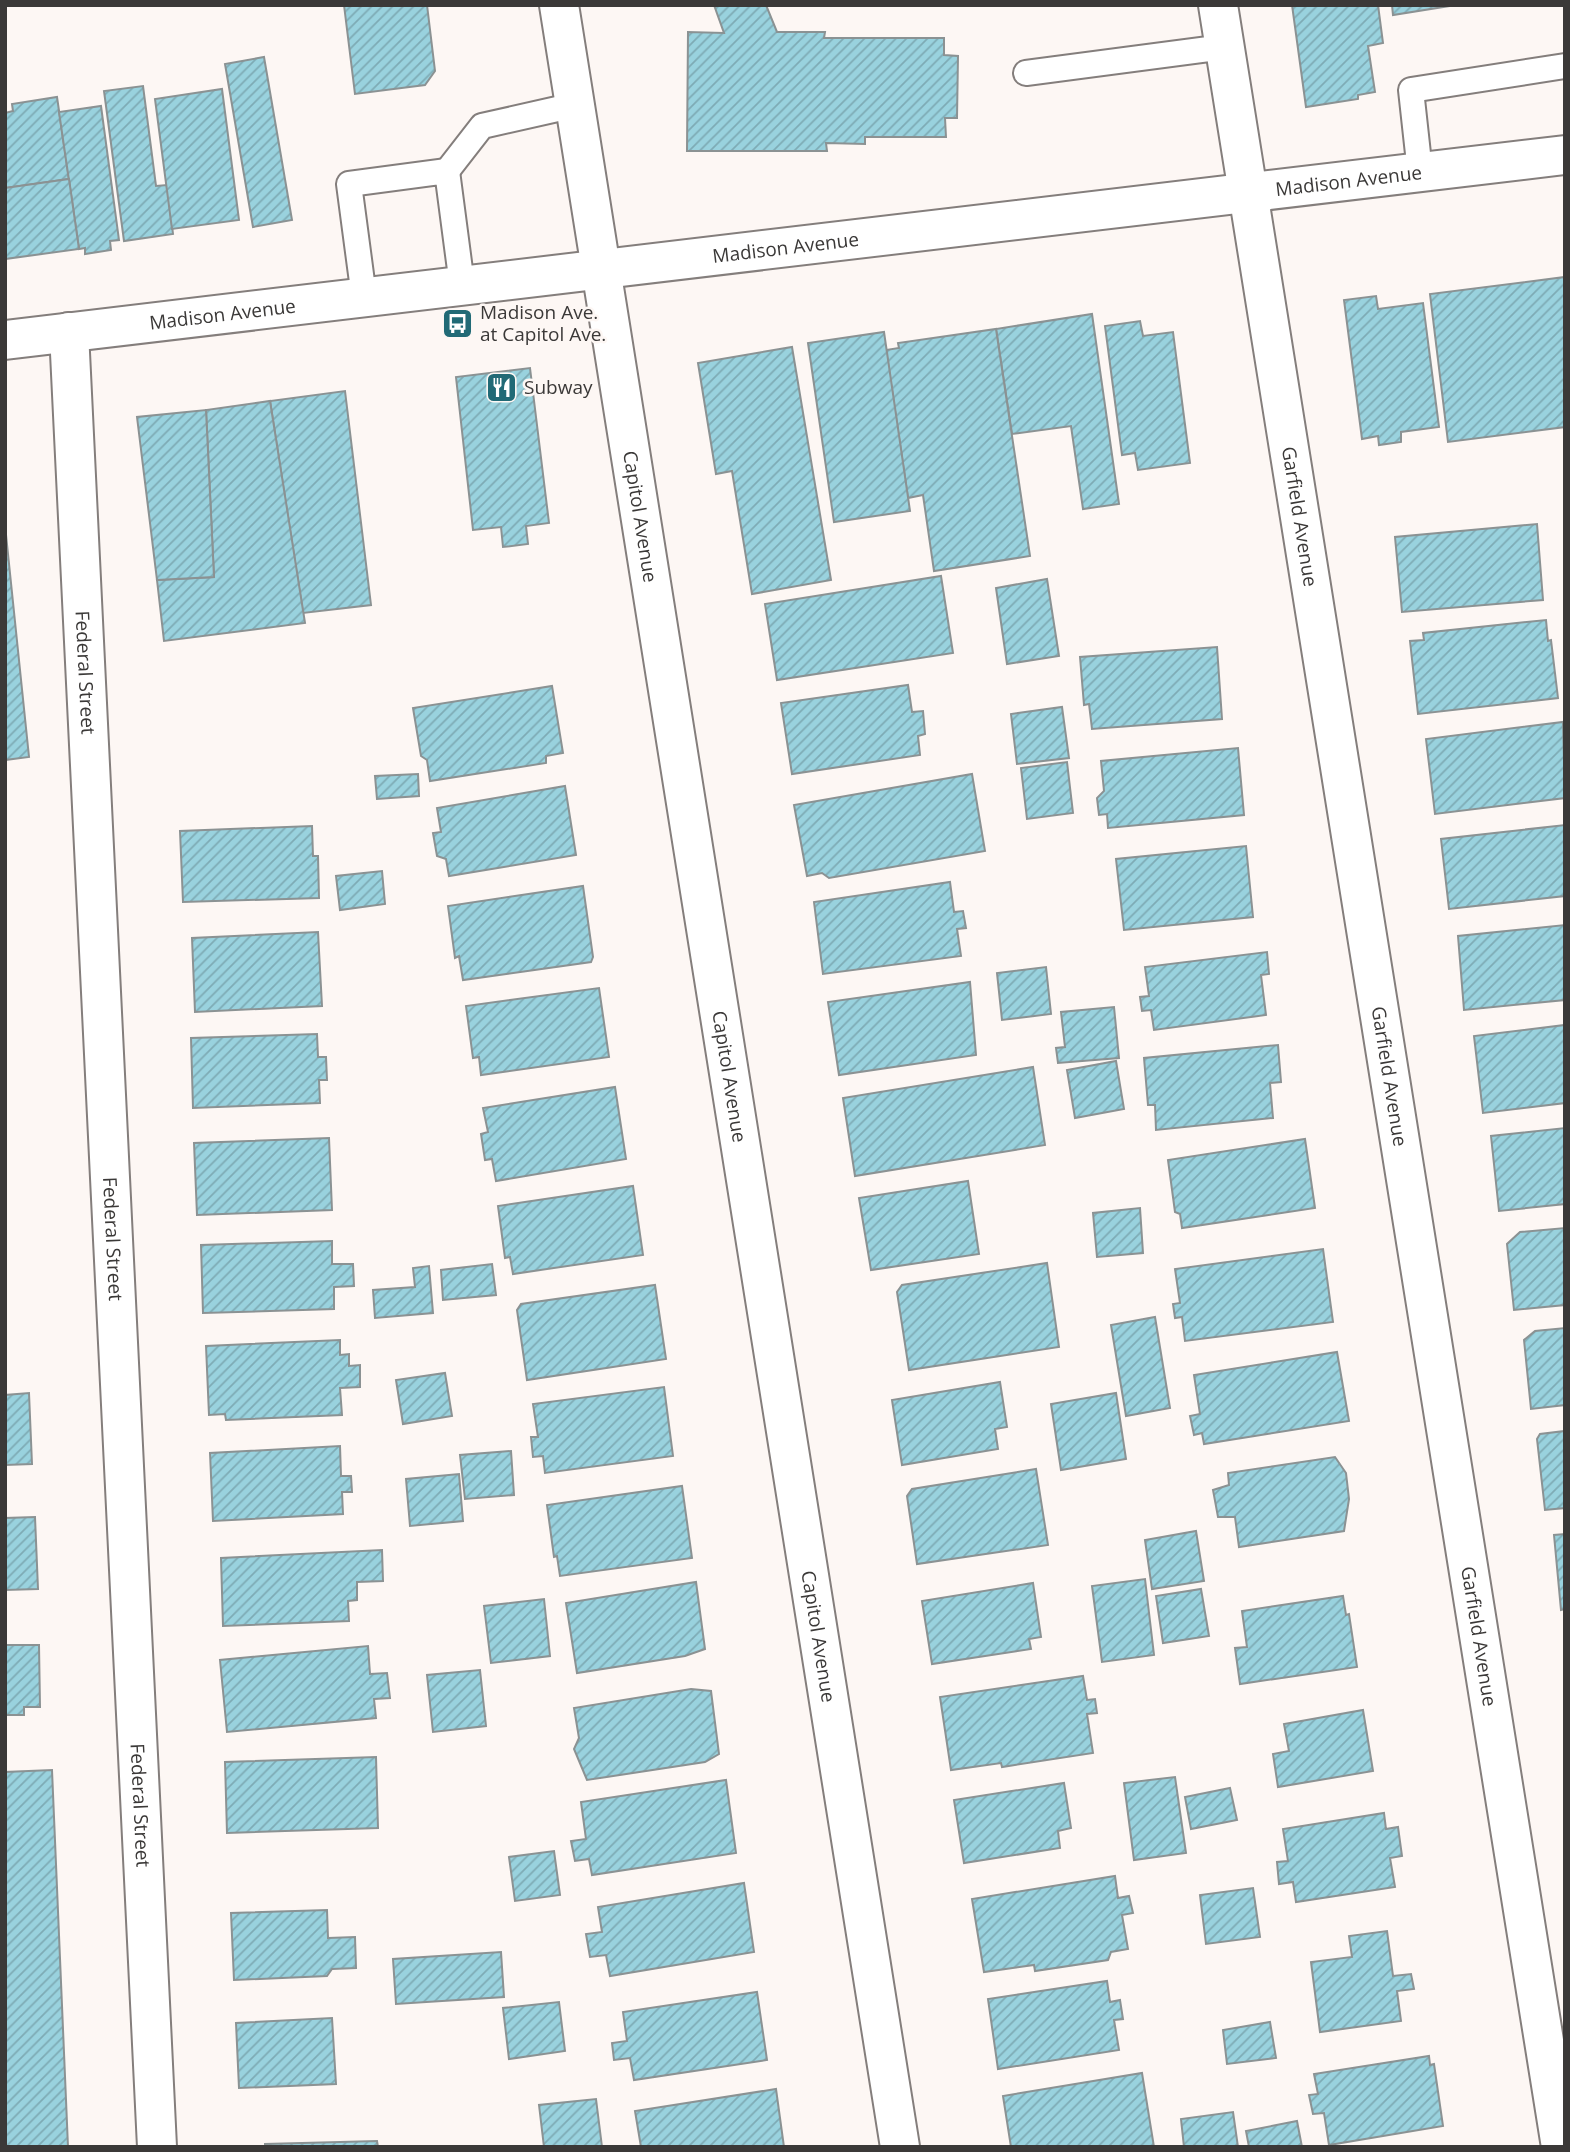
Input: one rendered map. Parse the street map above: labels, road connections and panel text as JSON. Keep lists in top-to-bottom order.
{
  "streets": {
    "street": [
      "Madison Avenue",
      "Capitol Avenue",
      "Garfield Avenue",
      "Federal Street"
    ]
  },
  "crossings": [
    ["Madison Avenue", "Capitol Avenue"],
    ["Madison Avenue", "Garfield Avenue"],
    ["Madison Avenue", "Federal Street"]
  ],
  "places": {
    "bus stop": ["Madison Ave. at Capitol Ave."],
    "restaurant": ["Subway"]
  }
}
